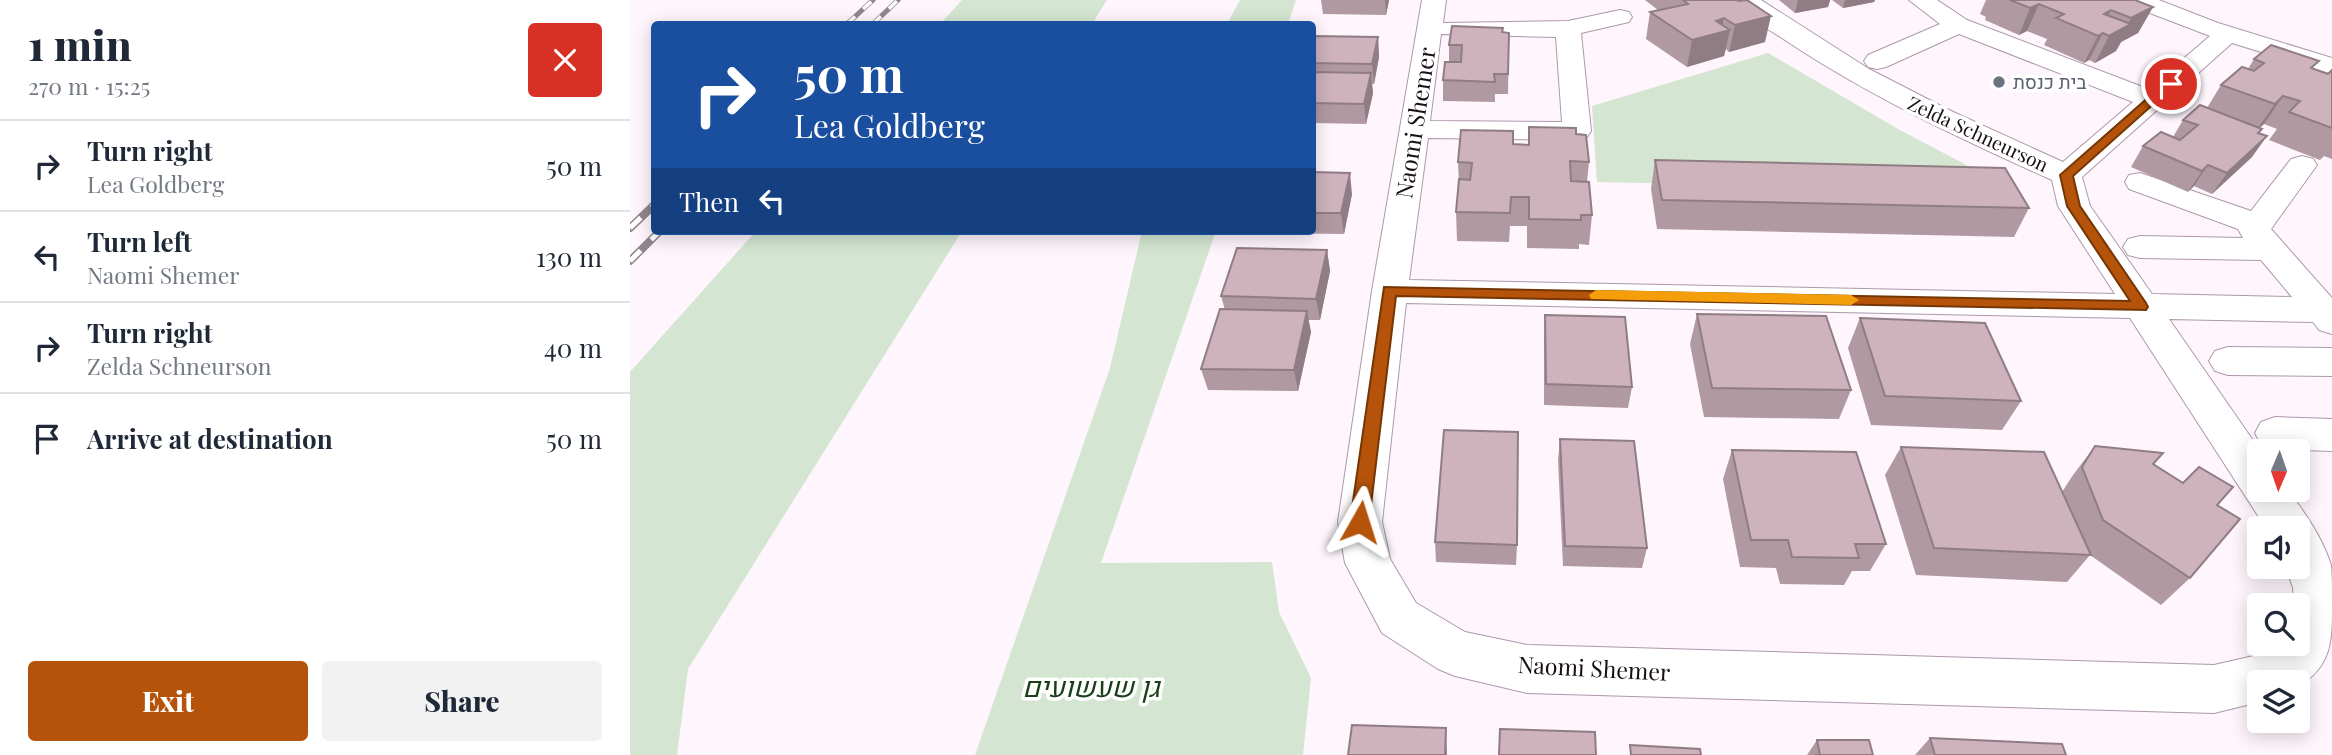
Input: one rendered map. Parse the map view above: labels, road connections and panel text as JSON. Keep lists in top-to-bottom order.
{
  "streets": {
    "street": ["Naomi Shemer", "Zelda Schneurson"]
  },
  "parks": ["גן שעשועים"],
  "places": ["בית כנסת"],
  "north": "bottom",
  "page": {
    "heading": ["1 min", "270 m · 15:25"],
    "turn": ["50 m", "Lea Goldberg"],
    "list": [
      {
        "name": "Turn right",
        "note": "Lea Goldberg",
        "value": "50 m"
      },
      {
        "name": "Turn left",
        "note": "Naomi Shemer",
        "value": "130 m"
      },
      {
        "name": "Turn right",
        "note": "Zelda Schneurson",
        "value": "40 m"
      },
      {
        "name": "Arrive at destination",
        "value": "50 m"
      }
    ],
    "then": "Then",
    "buttons": ["Exit", "Share"]
  }
}
